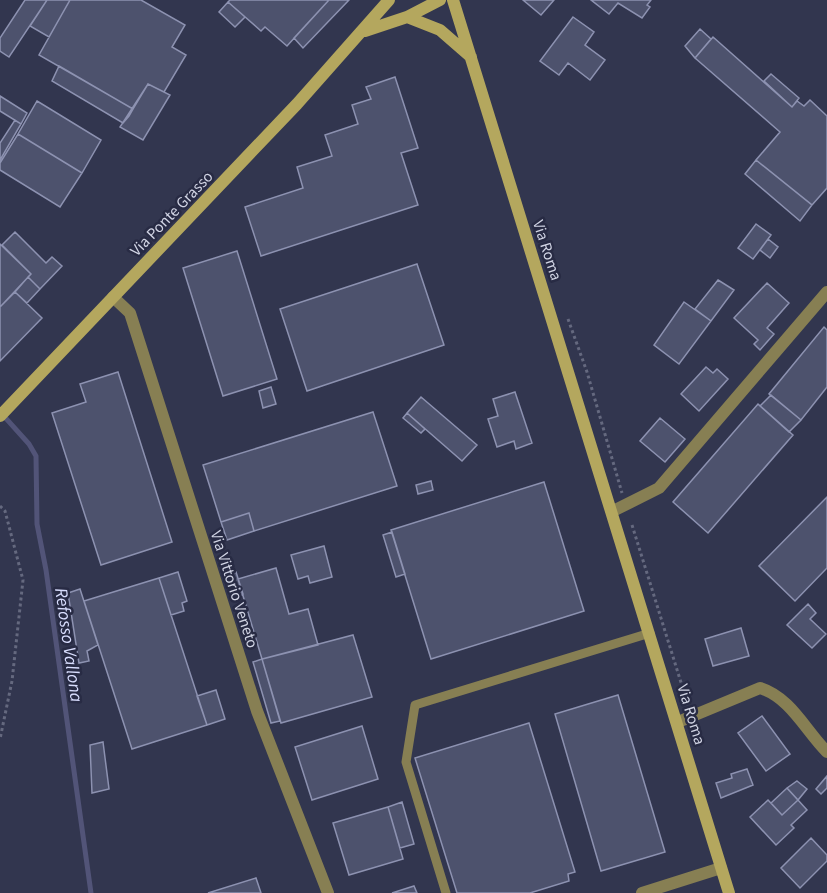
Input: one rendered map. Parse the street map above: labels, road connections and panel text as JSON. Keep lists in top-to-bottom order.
{
  "streets": {
    "main road": ["Via Ponte Grasso", "Via Roma"],
    "street": ["Via Vittorio Veneto"]
  },
  "crossings": [
    ["Via Ponte Grasso", "Via Vittorio Veneto"]
  ],
  "water": ["Refosso Vallona"]
}
